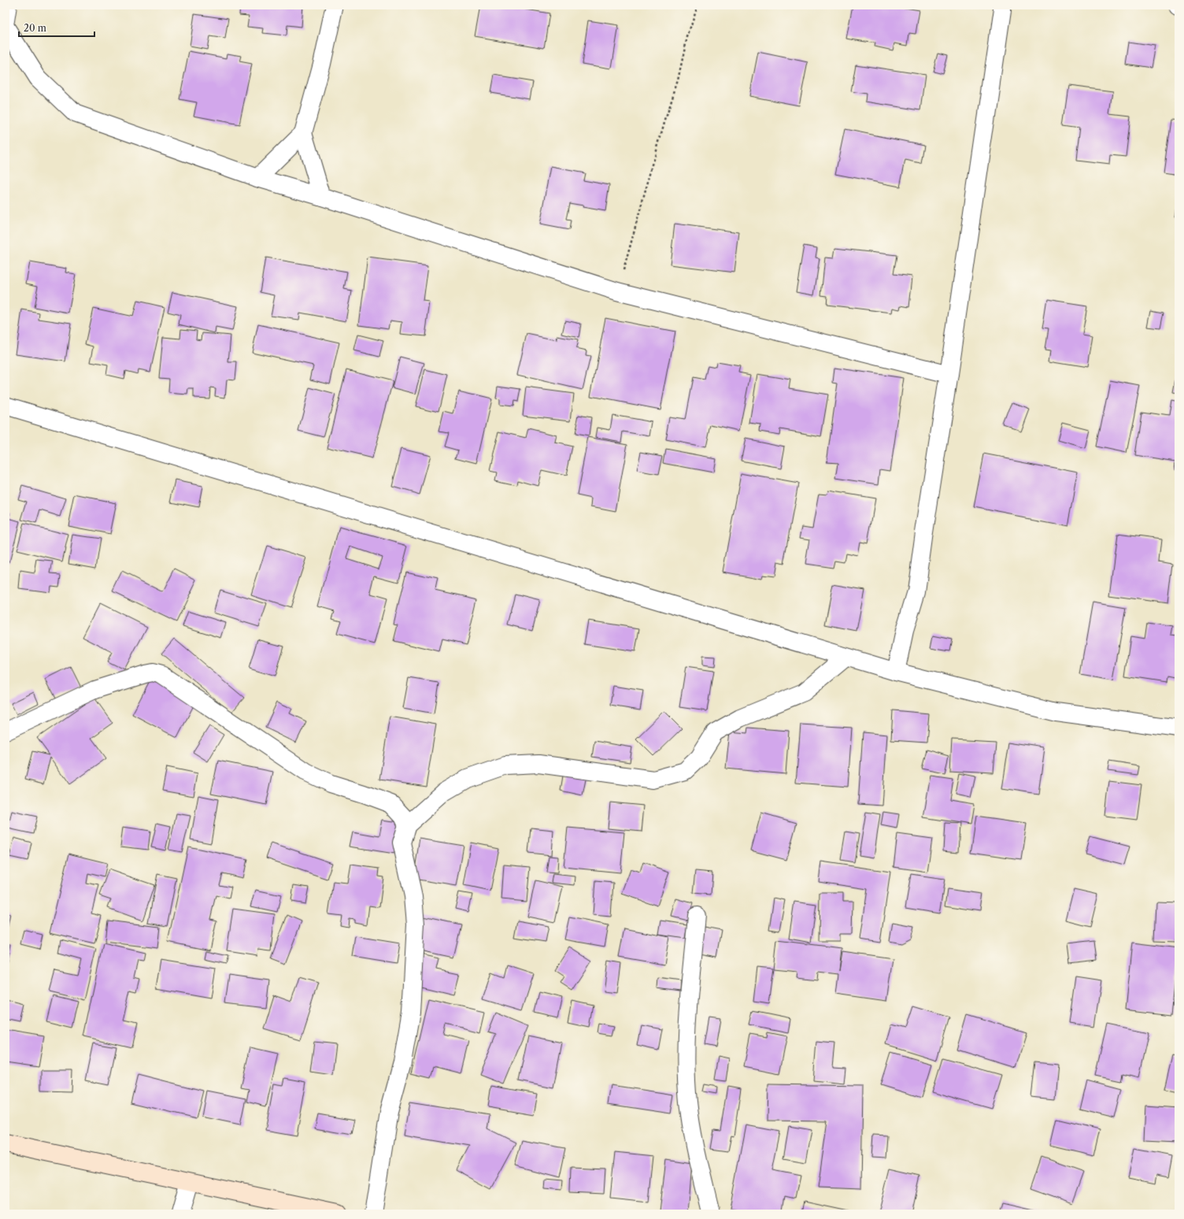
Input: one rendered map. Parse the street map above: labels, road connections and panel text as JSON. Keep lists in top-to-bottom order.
{
  "scale_bar": "20 m"
}
